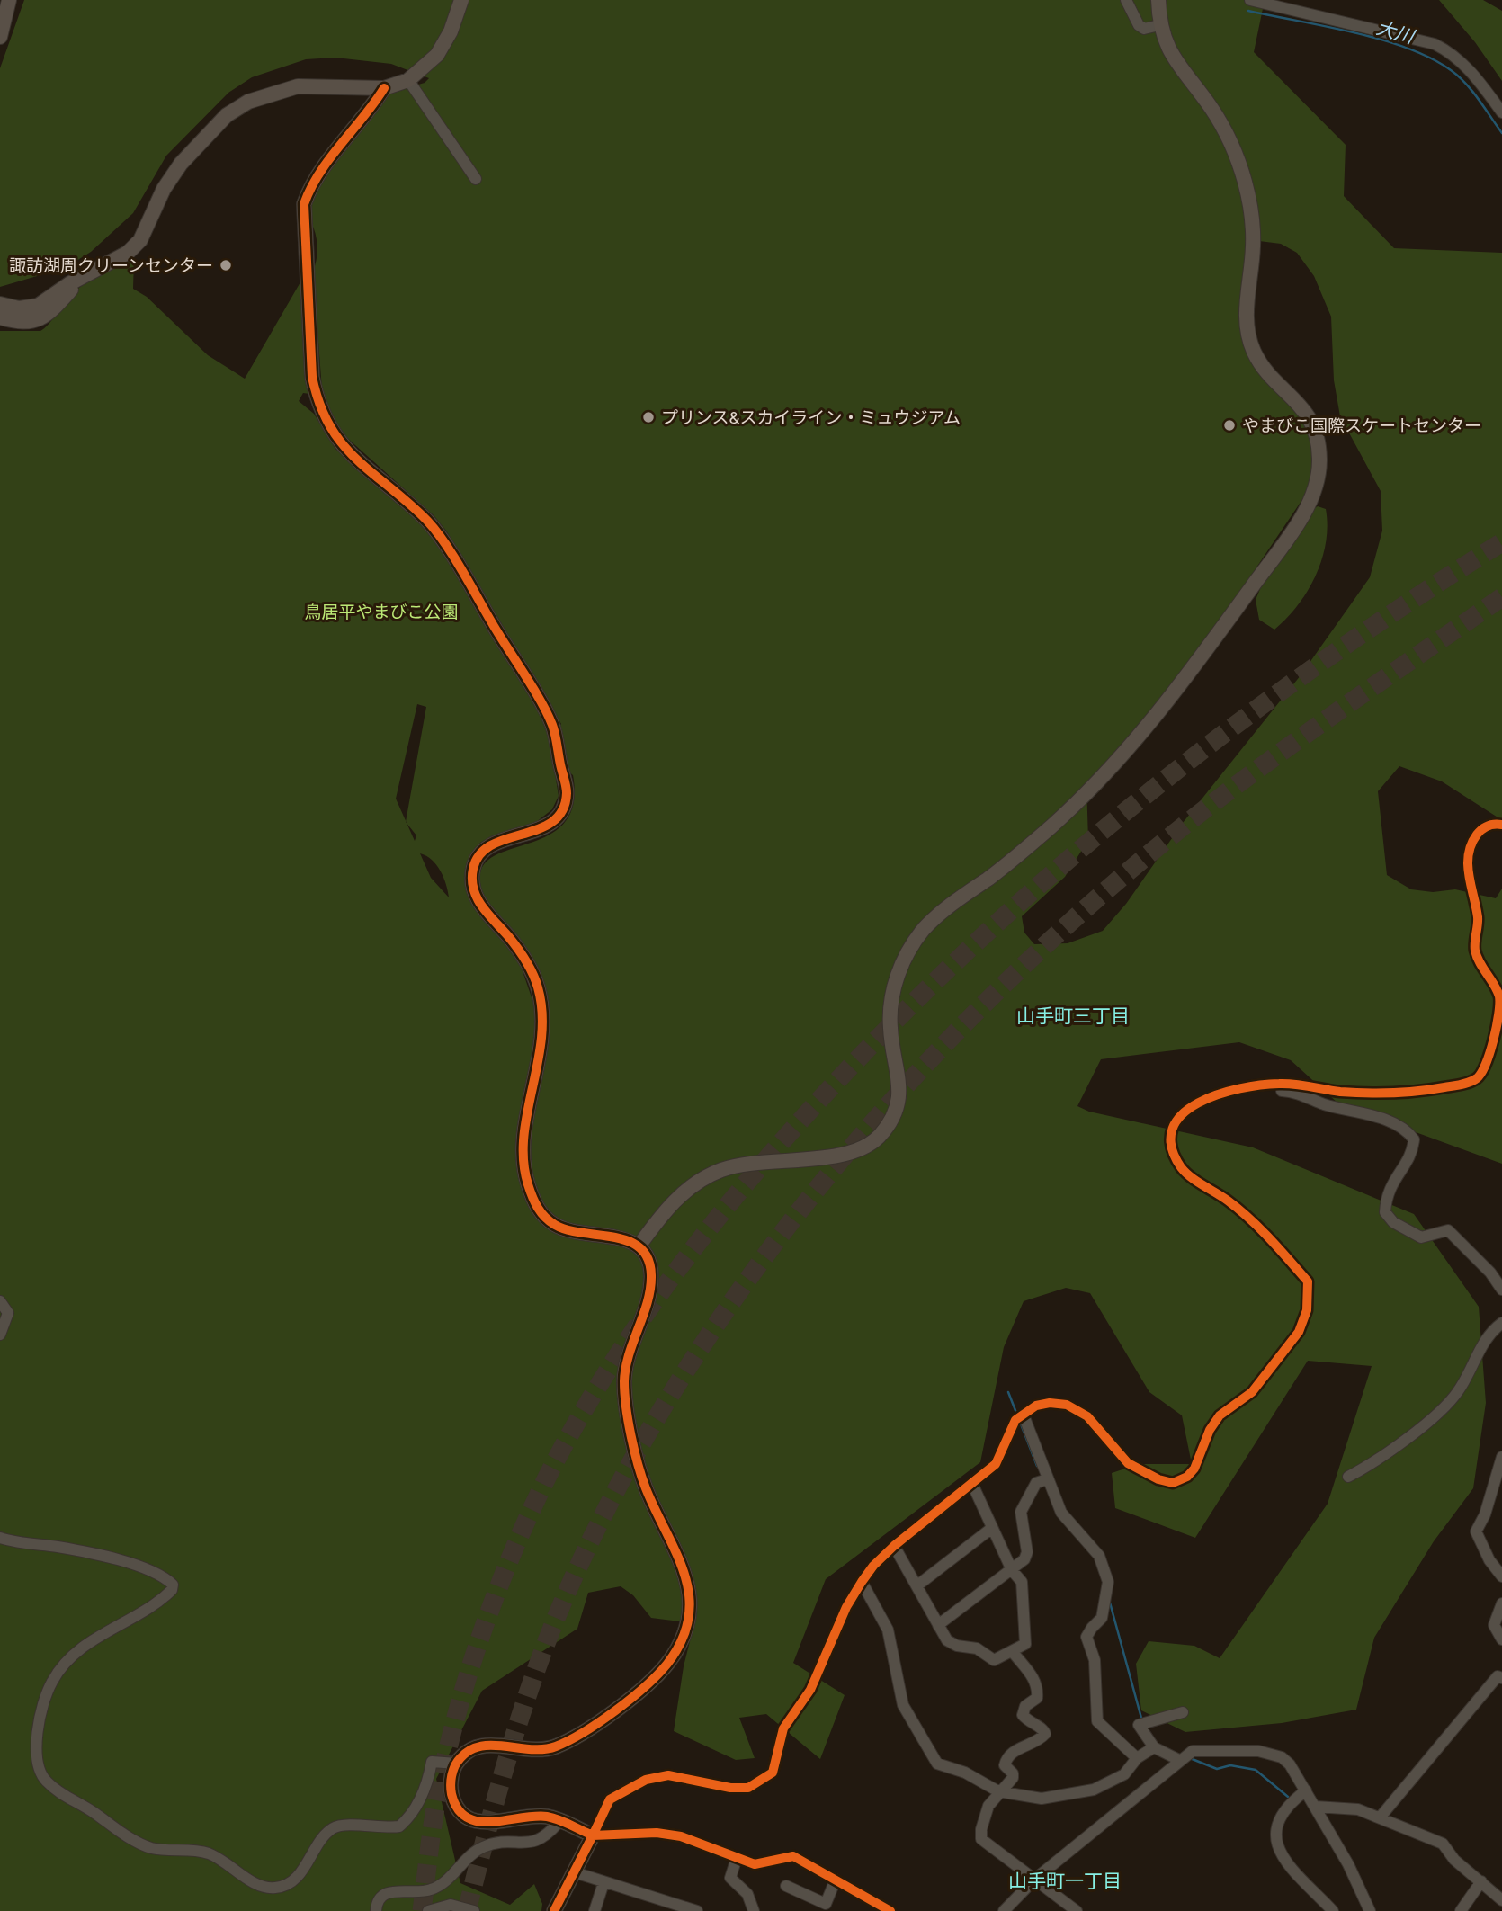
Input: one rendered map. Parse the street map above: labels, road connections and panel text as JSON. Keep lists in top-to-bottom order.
{
  "districts": ["山手町三丁目", "山手町一丁目"],
  "water": ["大川"],
  "parks": ["鳥居平やまびこ公園"],
  "places": ["諏訪湖周クリーンセンター", "プリンス&スカイライン・ミュウジアム", "やまびこ国際スケートセンター"]
}
